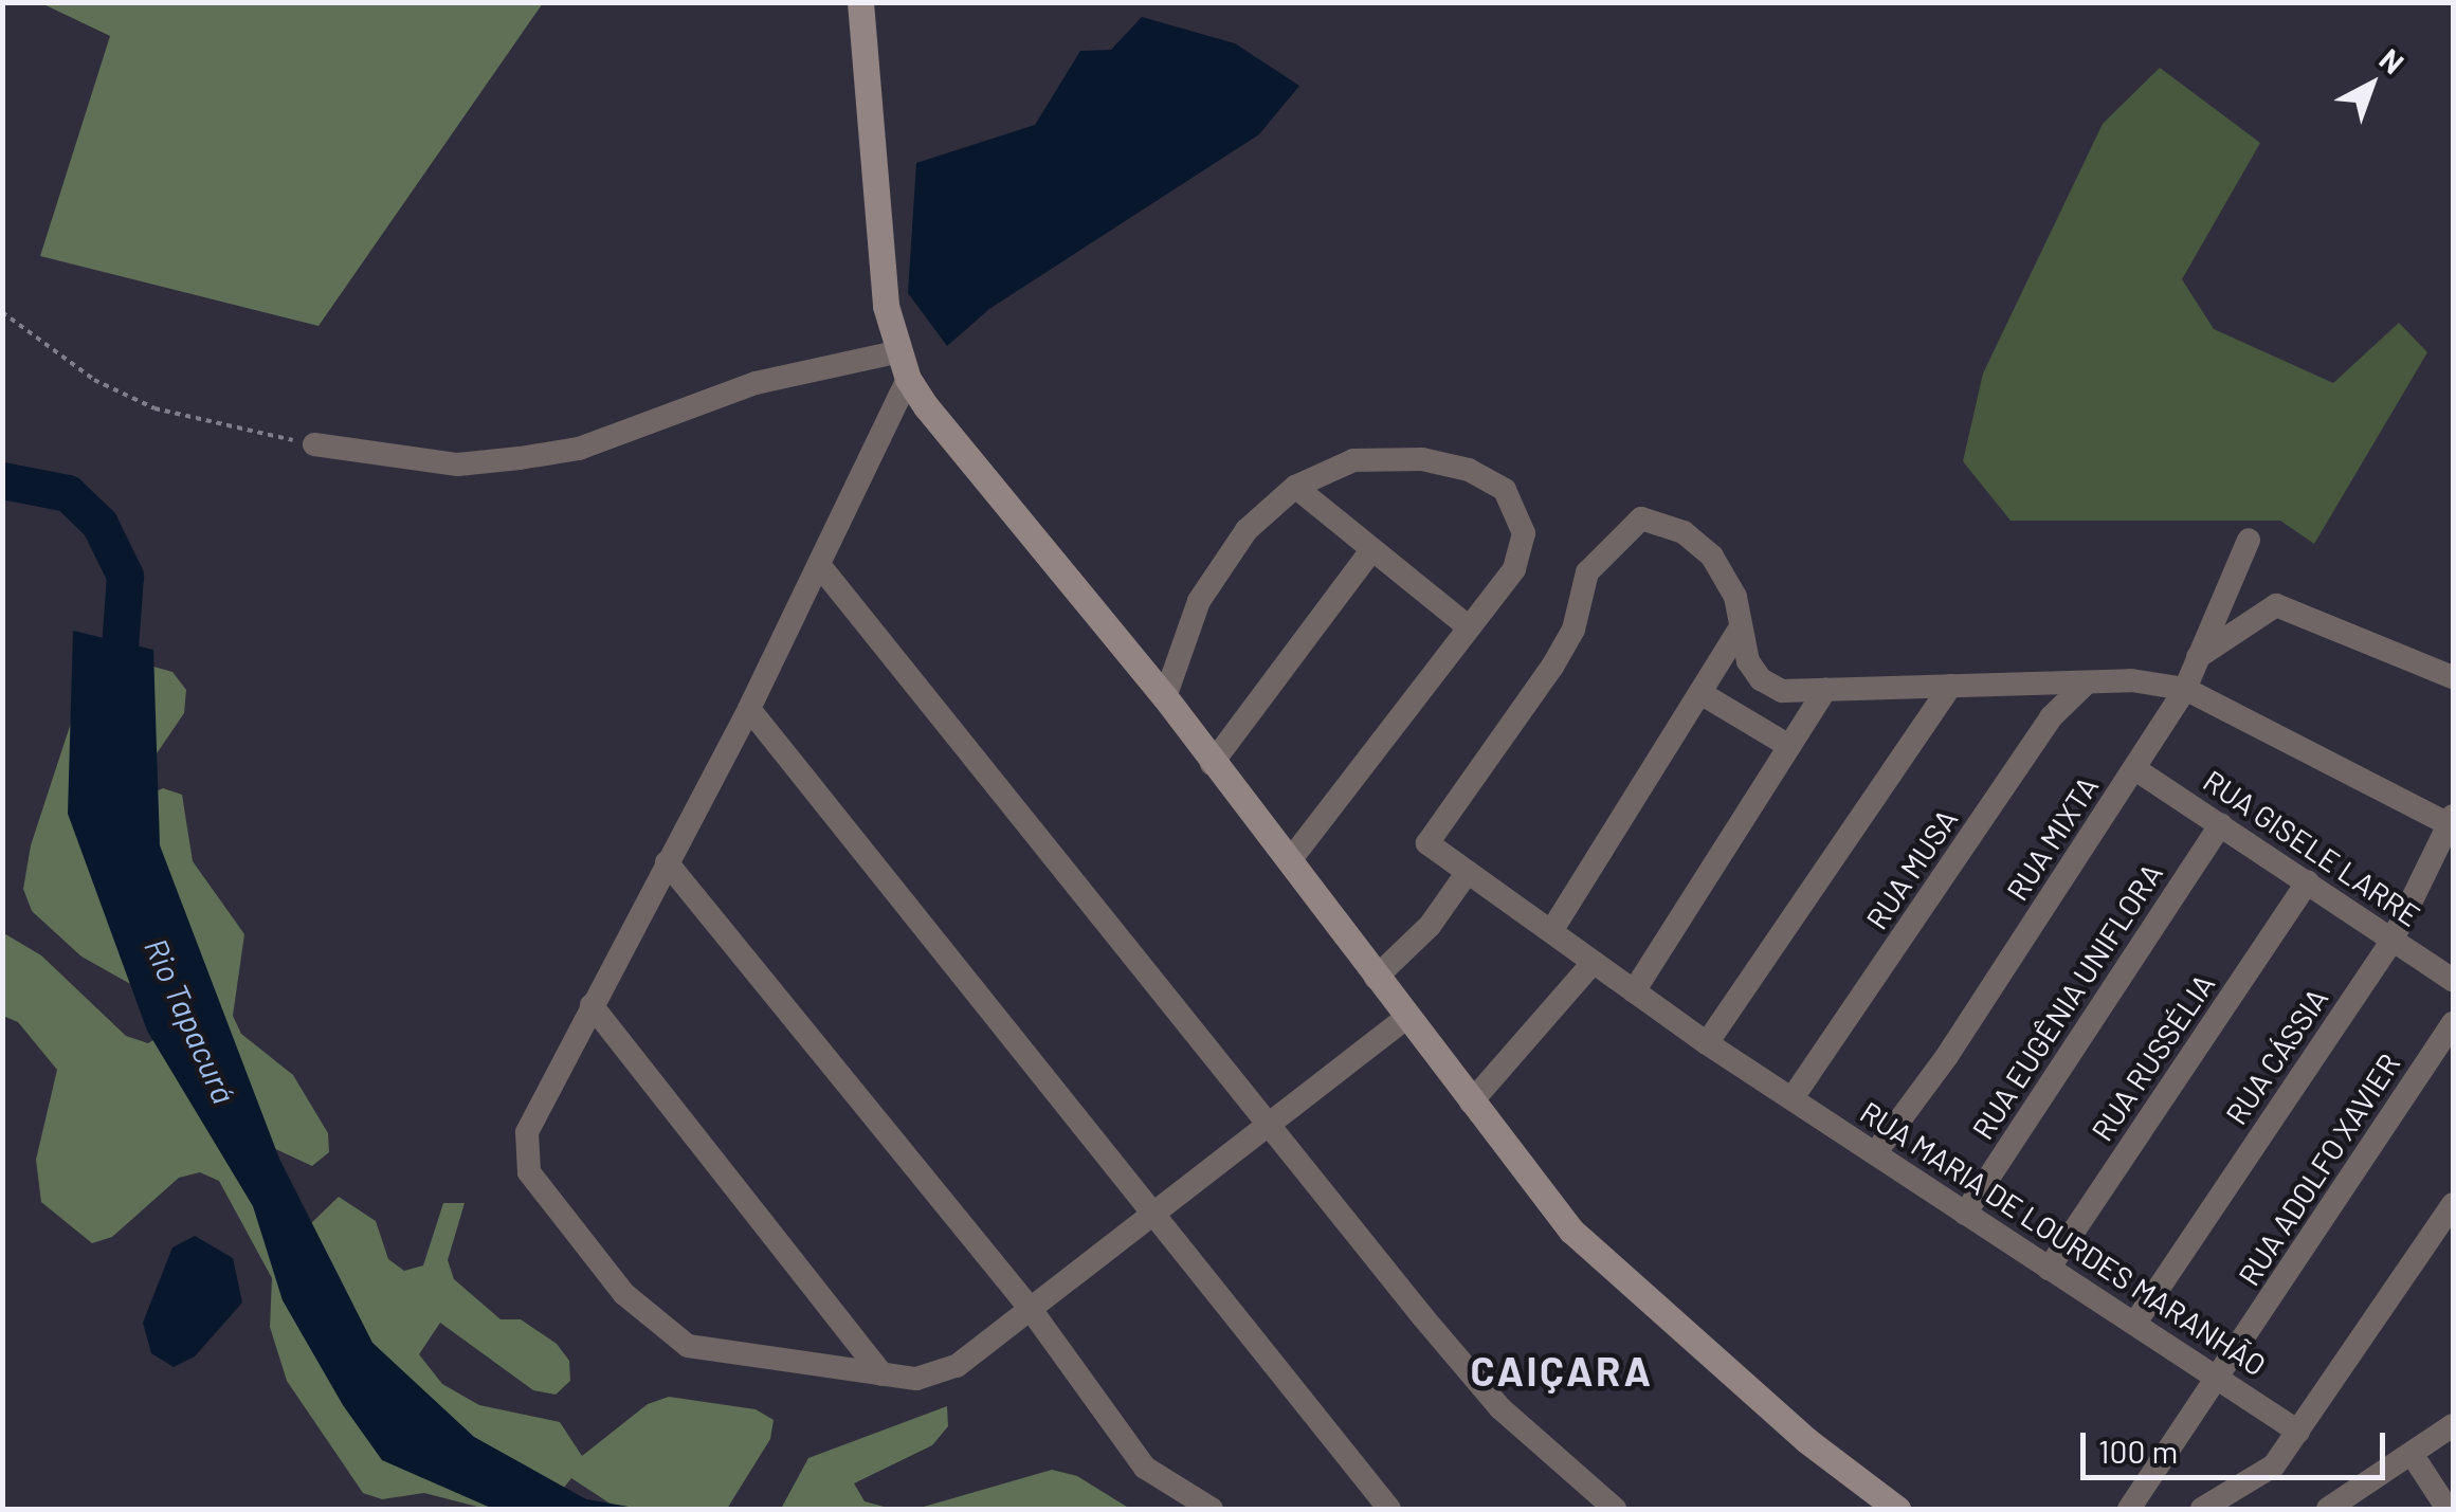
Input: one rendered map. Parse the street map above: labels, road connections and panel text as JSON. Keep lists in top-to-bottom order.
{
  "streets": {
    "street": [
      "RUA MIXTA",
      "RUA GISELE LARRE",
      "RUA MUSA",
      "RUA EUGÊNIA UNIFLORA",
      "RUA CÁSSIA",
      "RUA RUSSÉLIA",
      "RUA ADOLFO XAVIER",
      "RUA MARIA DE LOURDES MARANHÃO"
    ]
  },
  "crossings": [
    ["RUA MIXTA", "RUA GISELE LARRE"],
    ["RUA MIXTA", "RUA MARIA DE LOURDES MARANHÃO"],
    ["RUA GISELE LARRE", "RUA EUGÊNIA UNIFLORA"],
    ["RUA GISELE LARRE", "RUA CÁSSIA"],
    ["RUA GISELE LARRE", "RUA RUSSÉLIA"],
    ["RUA MUSA", "RUA MARIA DE LOURDES MARANHÃO"],
    ["RUA EUGÊNIA UNIFLORA", "RUA MARIA DE LOURDES MARANHÃO"],
    ["RUA CÁSSIA", "RUA MARIA DE LOURDES MARANHÃO"],
    ["RUA RUSSÉLIA", "RUA MARIA DE LOURDES MARANHÃO"],
    ["RUA ADOLFO XAVIER", "RUA MARIA DE LOURDES MARANHÃO"]
  ],
  "districts": ["CAIÇARA"],
  "water": ["Rio Tapacurá"],
  "scale_bar": "100 m",
  "north": "top right"
}
